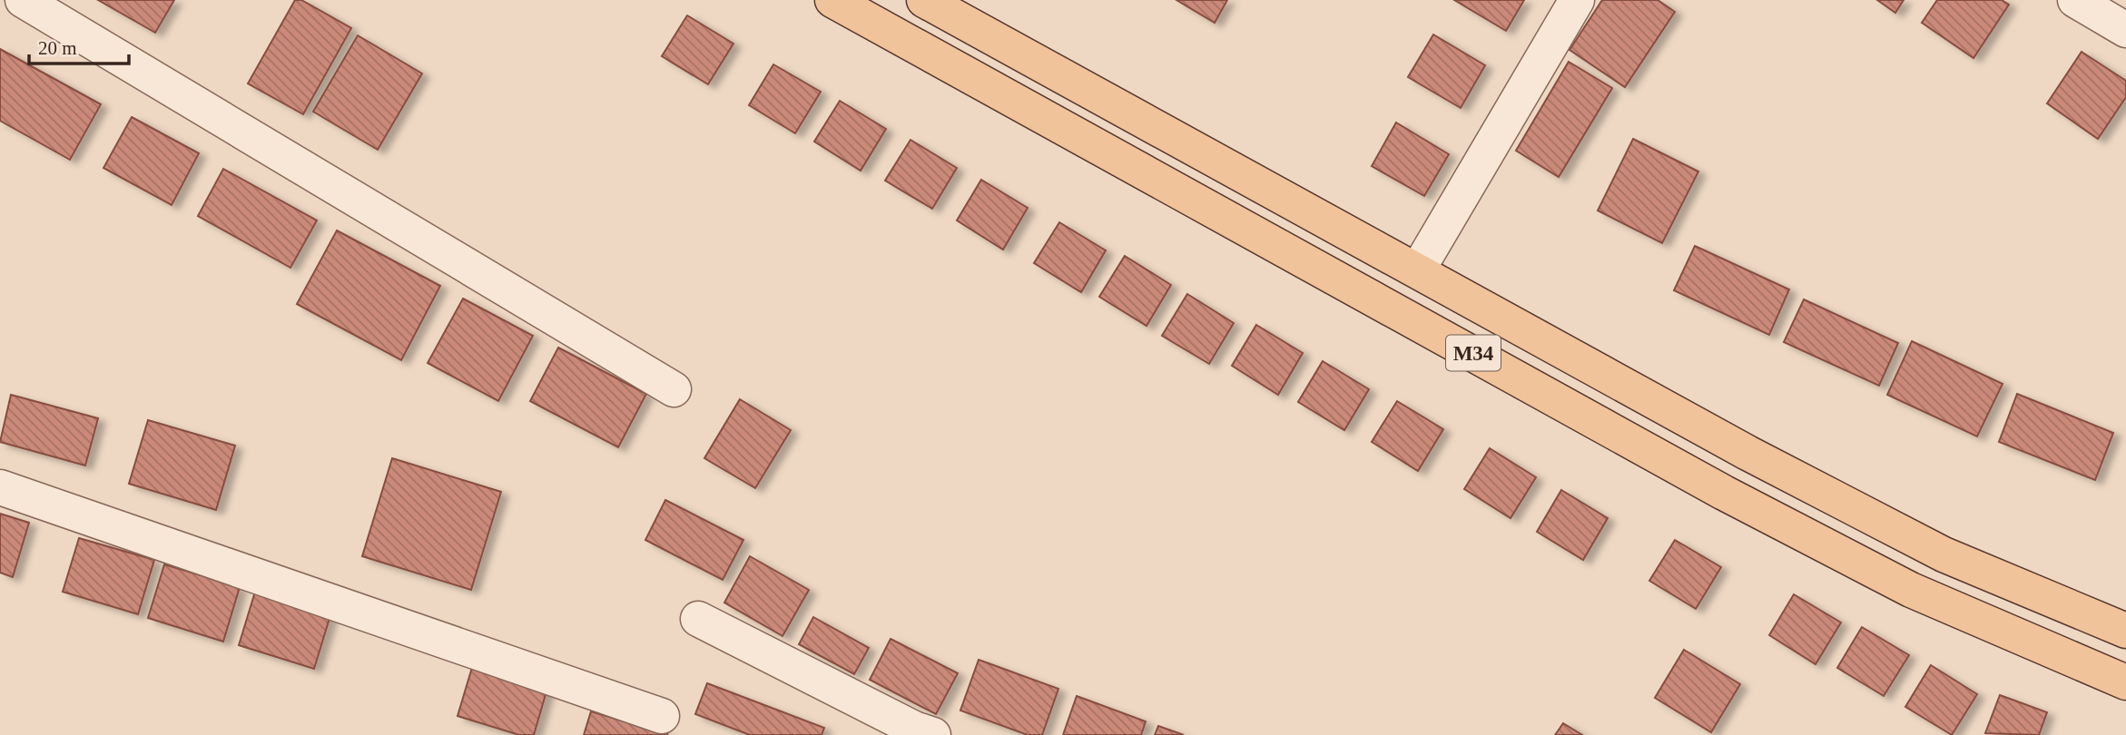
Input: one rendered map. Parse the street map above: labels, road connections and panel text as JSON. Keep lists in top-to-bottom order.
{
  "streets": {
    "main road": ["M34"]
  },
  "scale_bar": "20 m"
}
